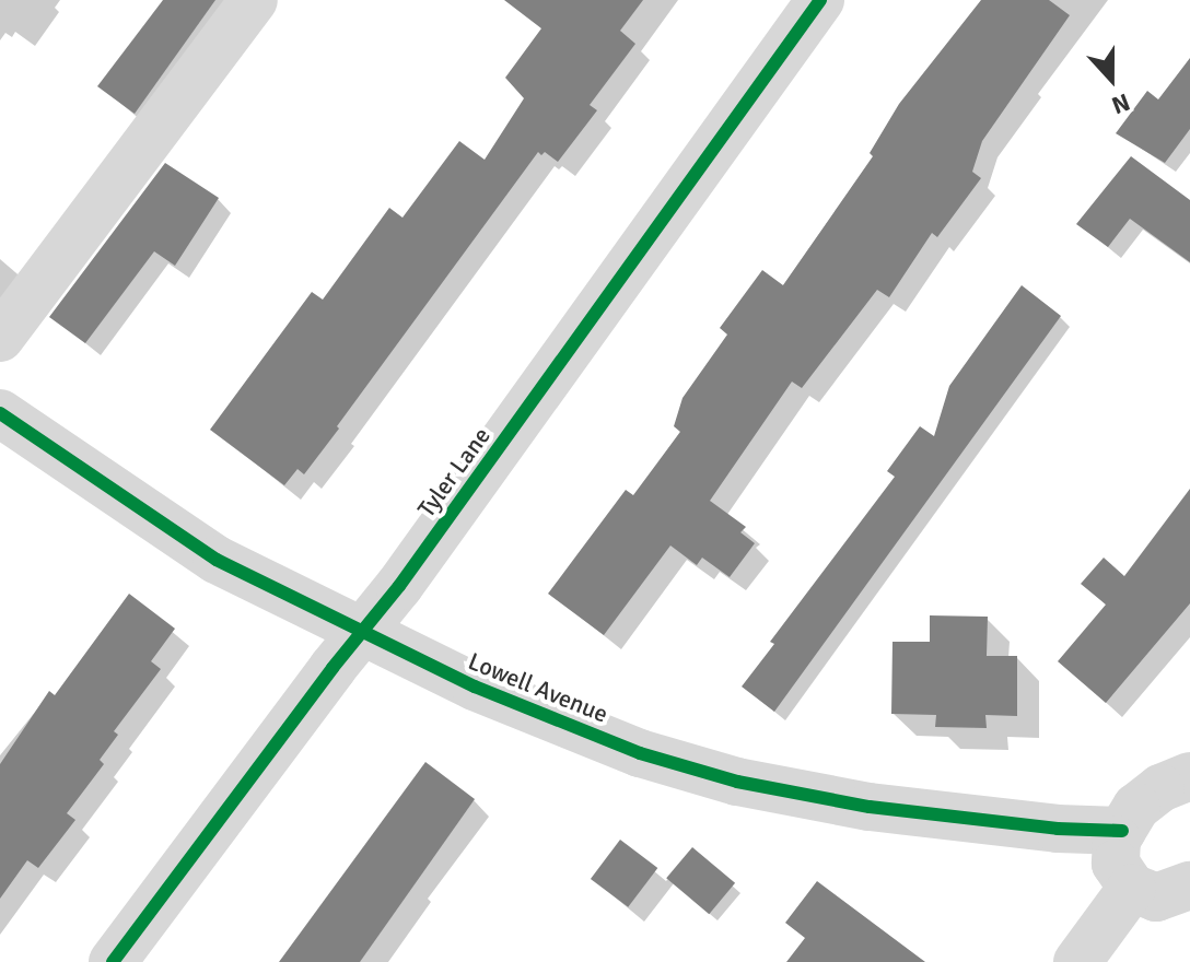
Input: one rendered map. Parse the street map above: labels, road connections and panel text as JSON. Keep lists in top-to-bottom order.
{
  "streets": {
    "street": ["Tyler Lane", "Lowell Avenue"]
  },
  "crossings": [
    ["Tyler Lane", "Lowell Avenue"]
  ],
  "north": "bottom"
}
